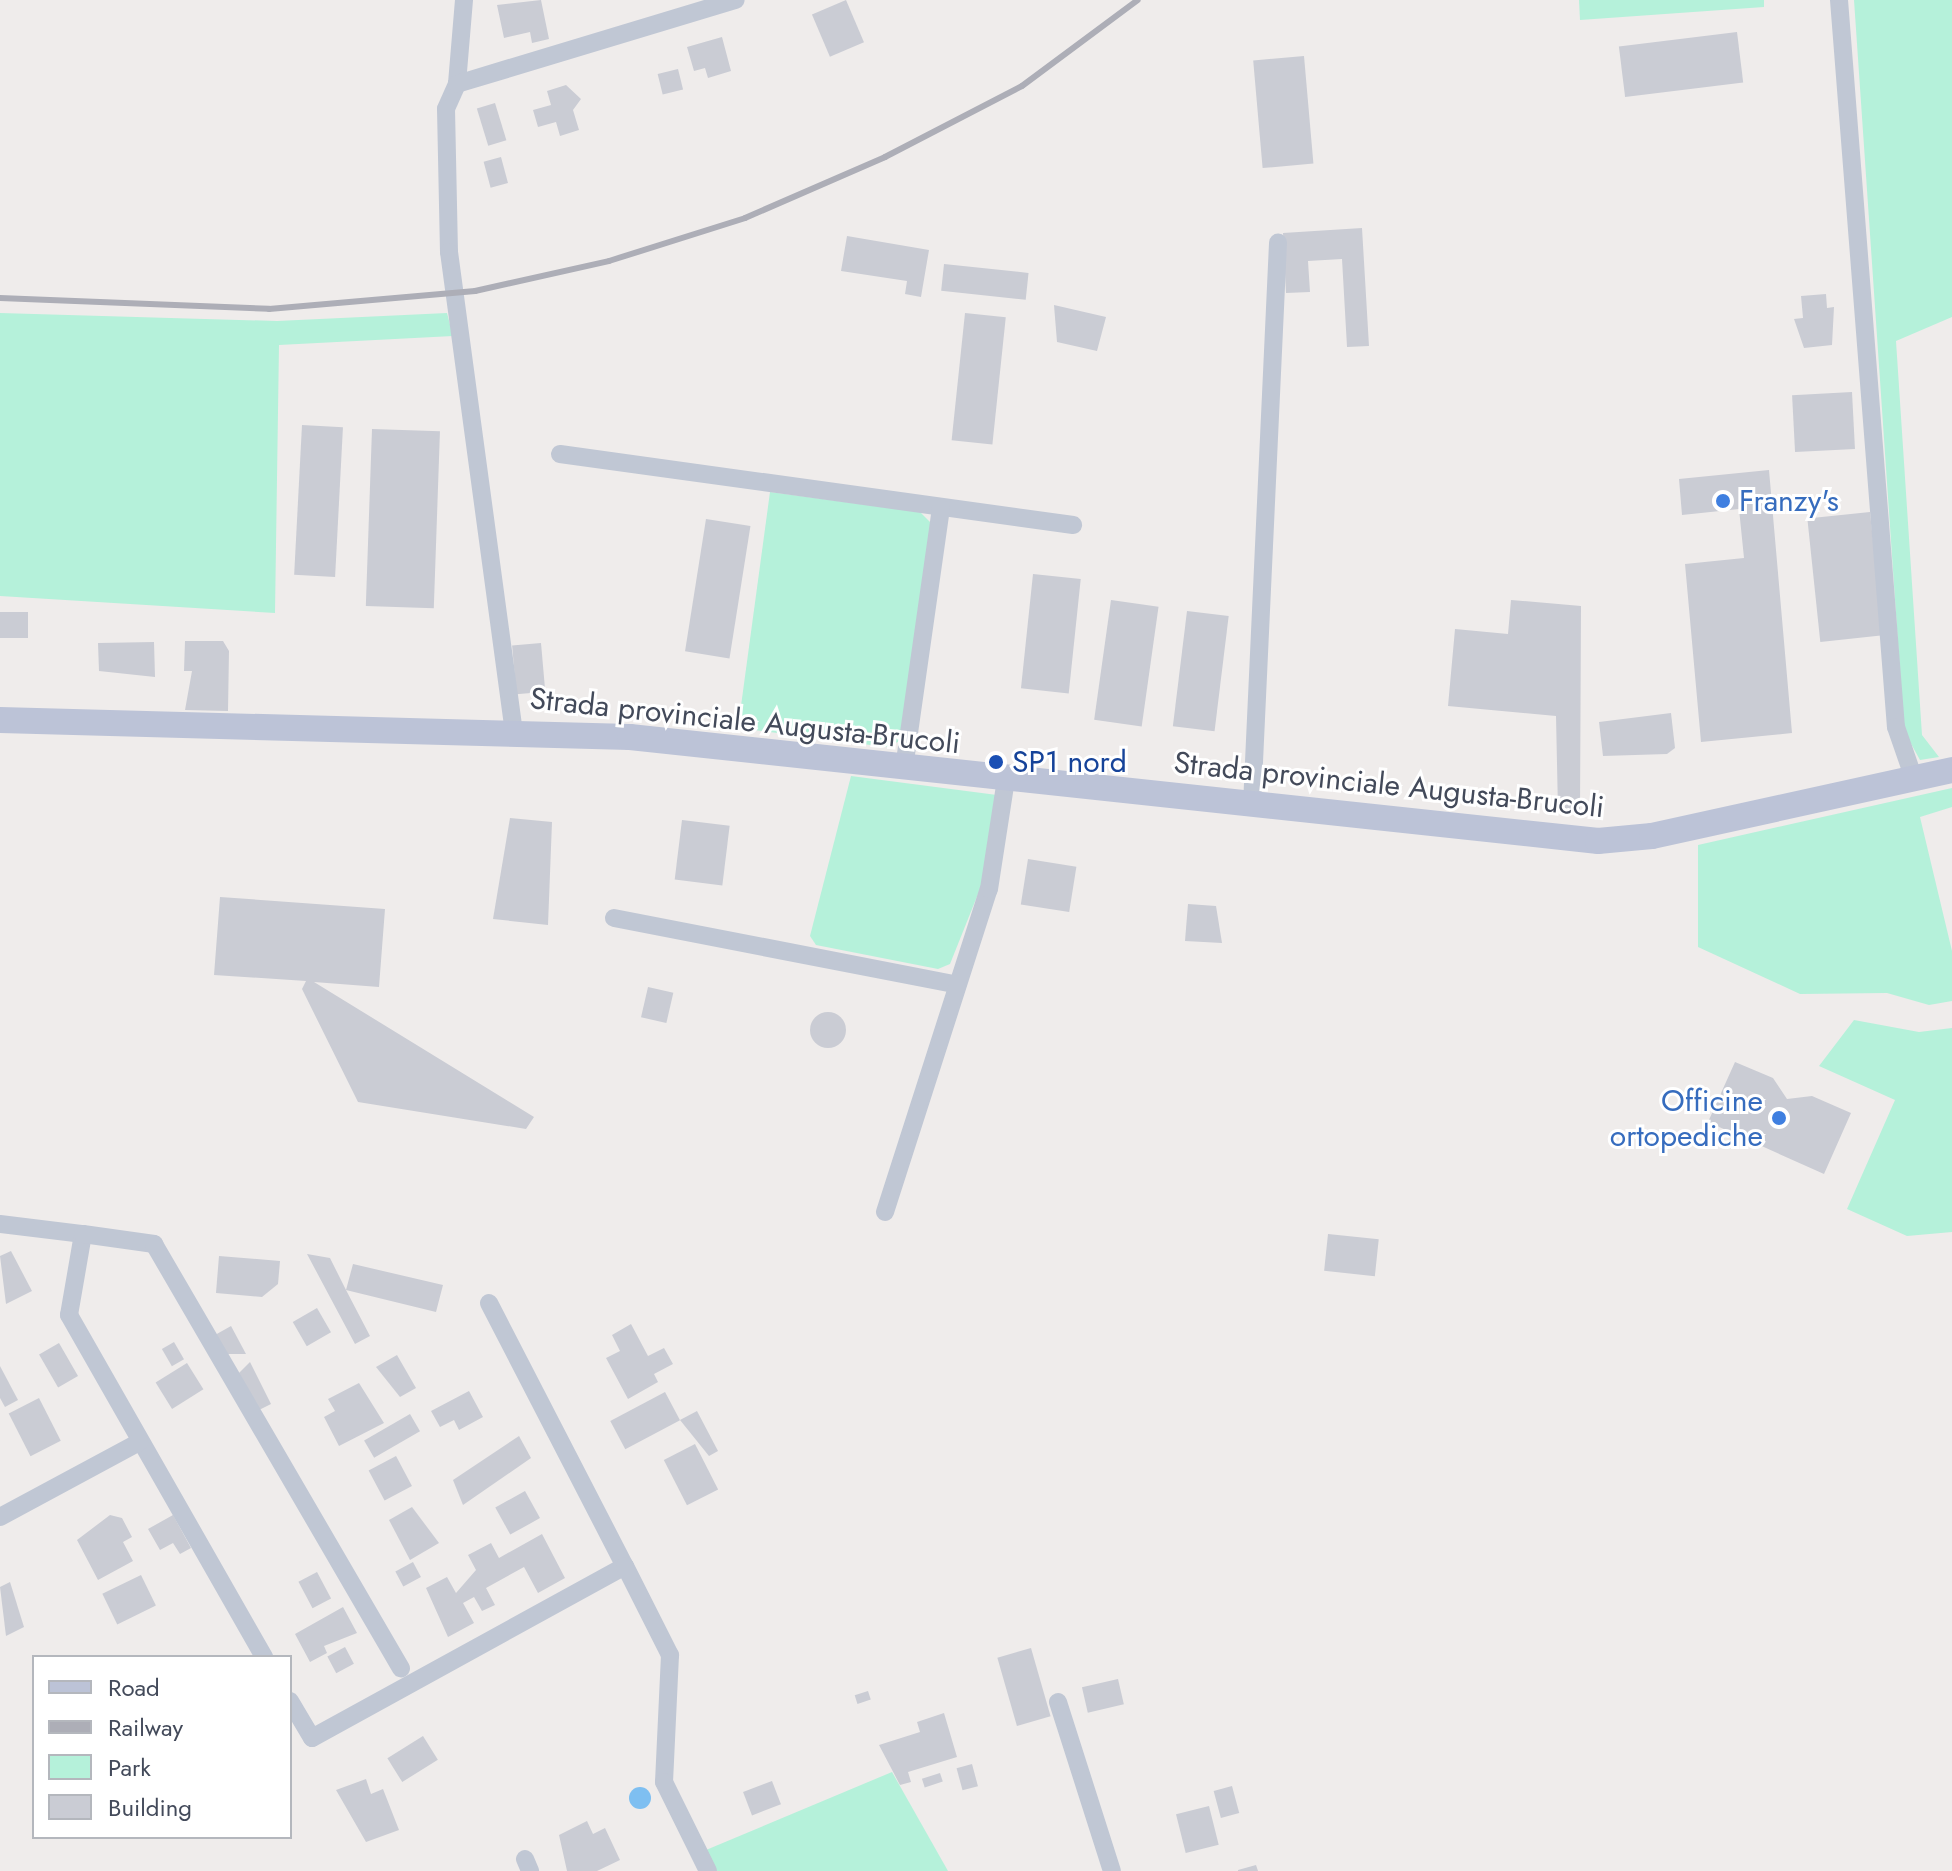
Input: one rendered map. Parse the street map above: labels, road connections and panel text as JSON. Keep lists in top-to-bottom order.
{
  "streets": {
    "main road": ["Strada provinciale Augusta-Brucoli"]
  },
  "places": ["Franzy's", "SP1 nord", "Officine ortopediche"],
  "legend": [
    "Road",
    "Railway",
    "Park",
    "Building"
  ]
}
